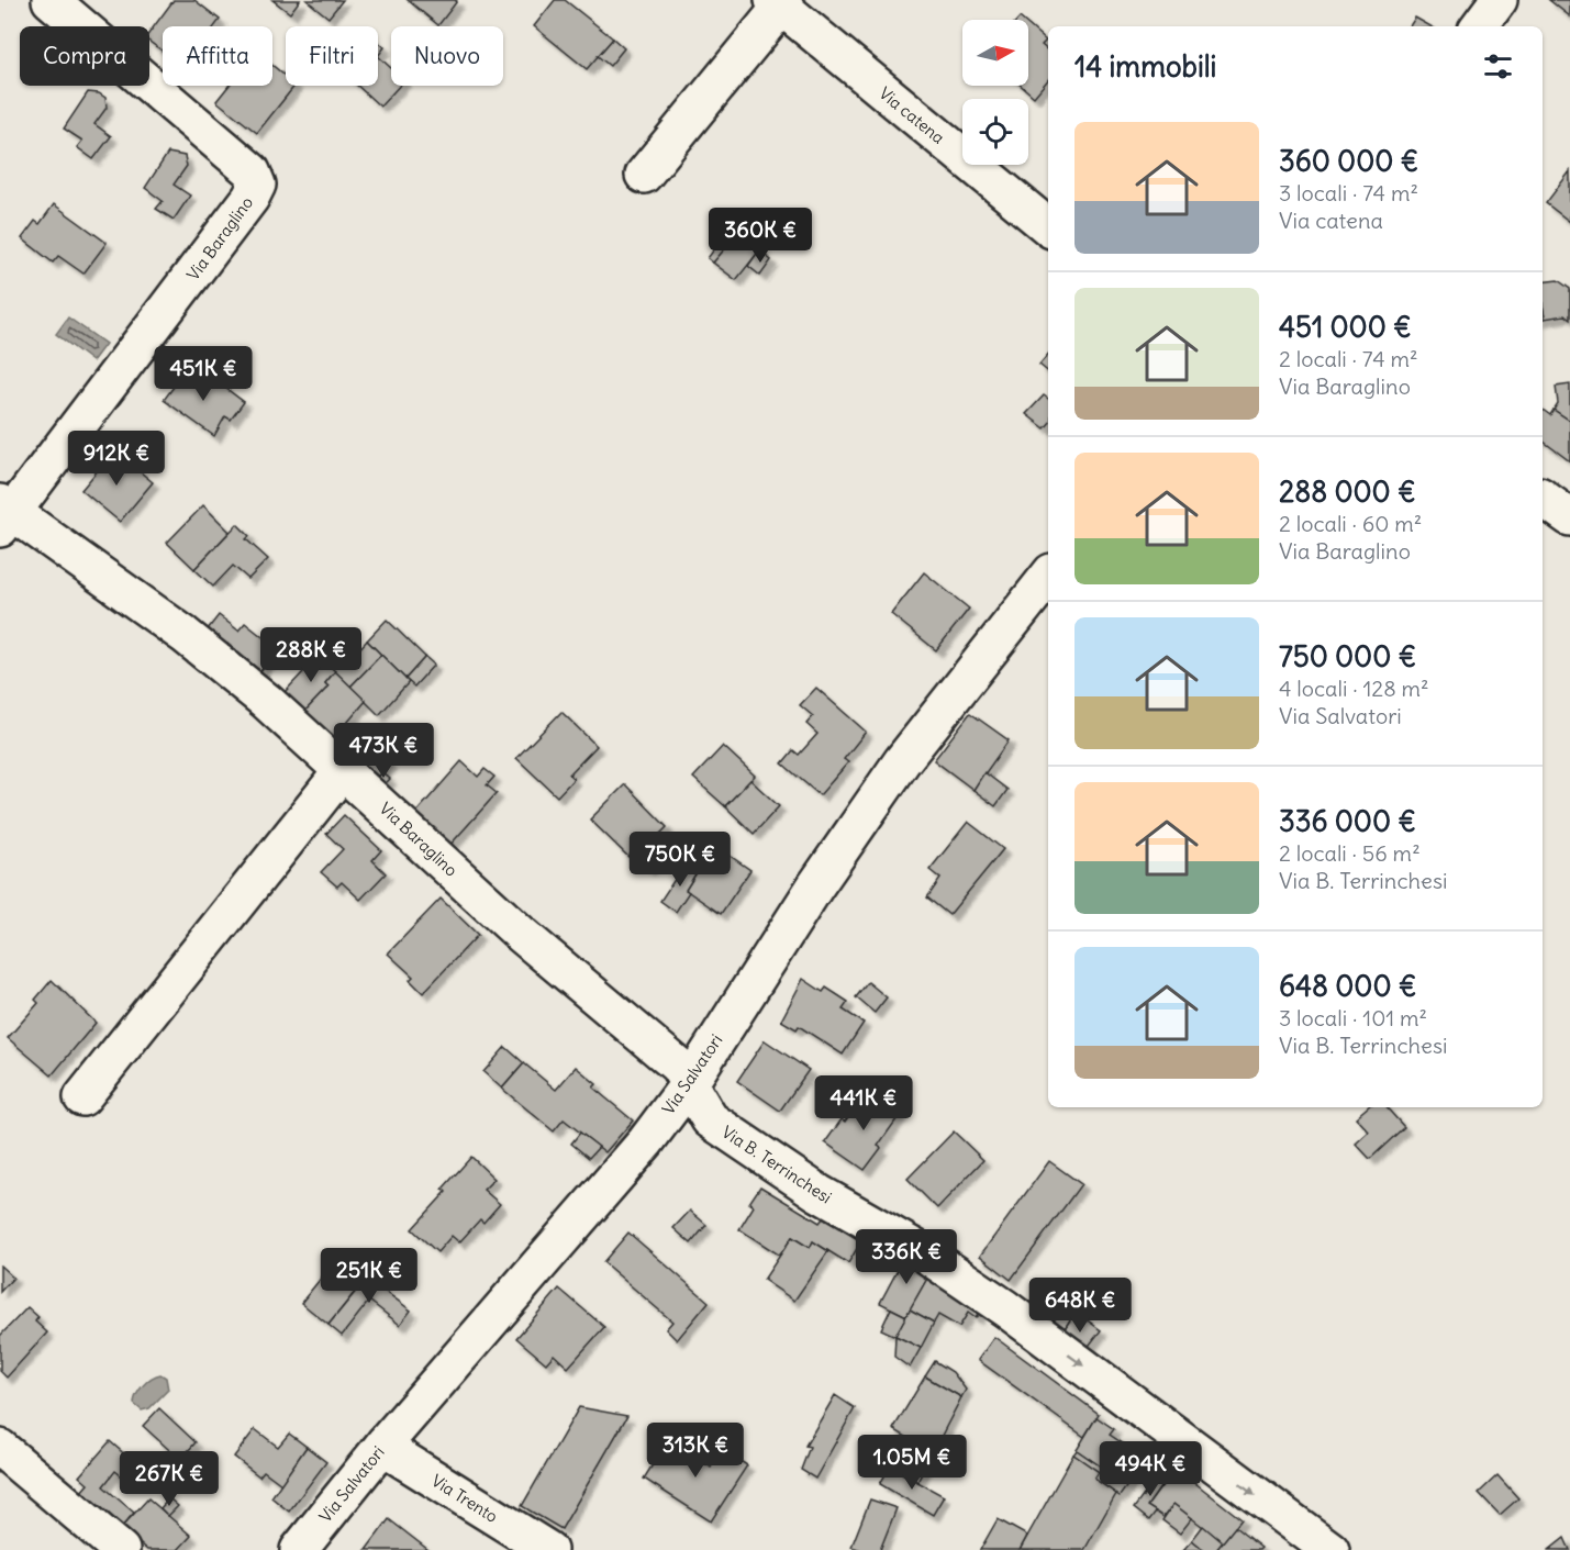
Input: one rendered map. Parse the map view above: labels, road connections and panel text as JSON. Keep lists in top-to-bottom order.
{
  "streets": {
    "street": [
      "Via catena",
      "Via Baraglino",
      "Via Salvatori",
      "Via B. Terrinchesi",
      "Via Trento"
    ]
  },
  "crossings": [
    ["Via Baraglino", "Via Salvatori"],
    ["Via Baraglino", "Via B. Terrinchesi"],
    ["Via Salvatori", "Via B. Terrinchesi"],
    ["Via Salvatori", "Via Trento"]
  ],
  "one_way": ["Via B. Terrinchesi"],
  "north": "right",
  "page": {
    "chip": [
      "Compra",
      "Affitta",
      "Filtri",
      "Nuovo"
    ],
    "heading": "14 immobili",
    "list": [
      {
        "name": "360 000 €",
        "note": "3 locali · 74 m² · Via catena"
      },
      {
        "name": "451 000 €",
        "note": "2 locali · 74 m² · Via Baraglino"
      },
      {
        "name": "288 000 €",
        "note": "2 locali · 60 m² · Via Baraglino"
      },
      {
        "name": "750 000 €",
        "note": "4 locali · 128 m² · Via Salvatori"
      },
      {
        "name": "336 000 €",
        "note": "2 locali · 56 m² · Via B. Terrinchesi"
      },
      {
        "name": "648 000 €",
        "note": "3 locali · 101 m² · Via B. Terrinchesi"
      }
    ],
    "price": [
      "360K €",
      "451K €",
      "912K €",
      "288K €",
      "473K €",
      "750K €",
      "441K €",
      "336K €",
      "251K €",
      "648K €",
      "313K €",
      "1.05M €",
      "494K €",
      "267K €"
    ]
  }
}
